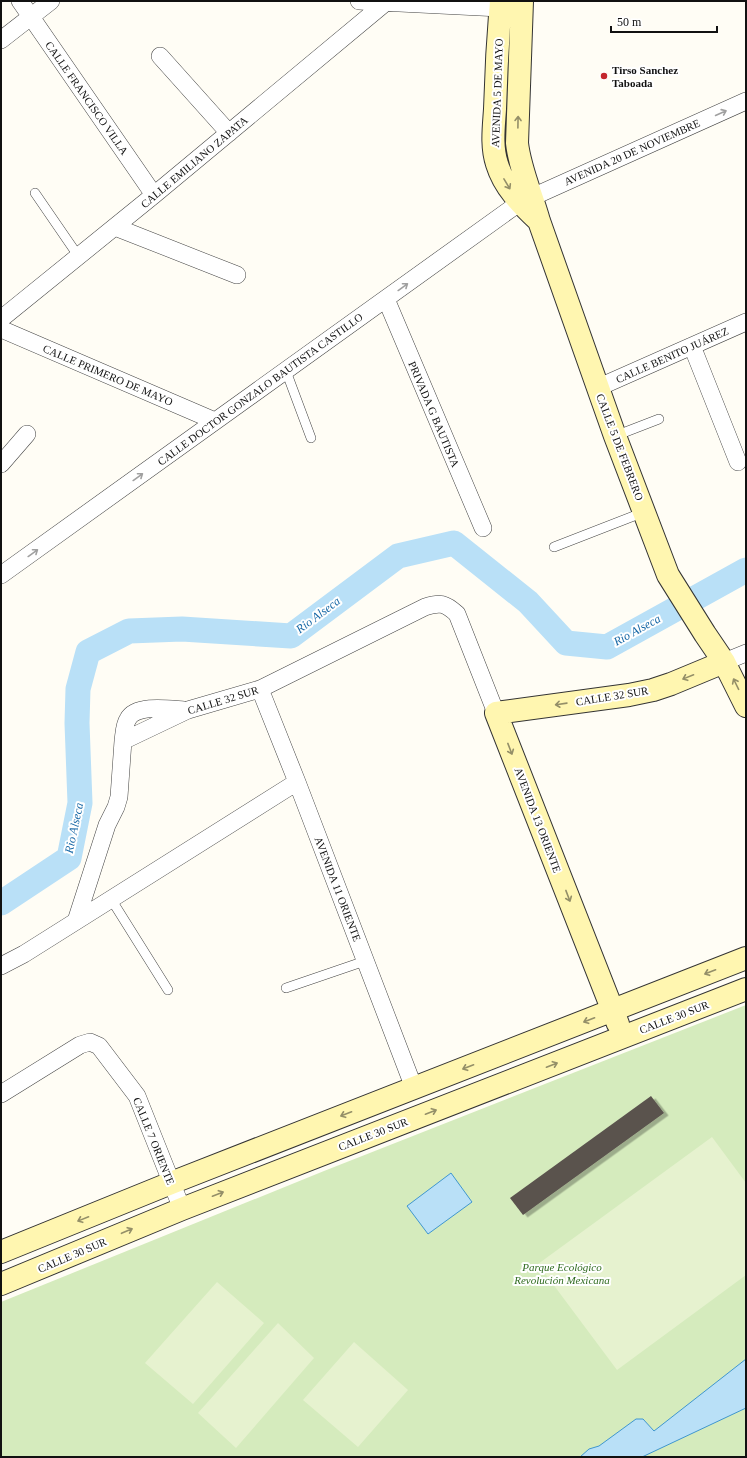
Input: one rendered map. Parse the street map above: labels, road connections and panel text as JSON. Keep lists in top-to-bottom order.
{
  "streets": {
    "main road": [
      "AVENIDA 5 DE MAYO",
      "CALLE 5 DE FEBRERO",
      "CALLE 32 SUR",
      "AVENIDA 13 ORIENTE",
      "CALLE 30 SUR"
    ],
    "street": [
      "CALLE FRANCISCO VILLA",
      "AVENIDA 20 DE NOVIEMBRE",
      "CALLE EMILIANO ZAPATA",
      "CALLE BENITO JUÁREZ",
      "CALLE PRIMERO DE MAYO",
      "CALLE DOCTOR GONZALO BAUTISTA CASTILLO",
      "PRIVADA G BAUTISTA",
      "AVENIDA 11 ORIENTE",
      "CALLE 7 ORIENTE"
    ]
  },
  "crossings": [
    ["AVENIDA 5 DE MAYO", "AVENIDA 20 DE NOVIEMBRE"],
    ["AVENIDA 5 DE MAYO", "CALLE DOCTOR GONZALO BAUTISTA CASTILLO"],
    ["AVENIDA 5 DE MAYO", "CALLE 5 DE FEBRERO"],
    ["CALLE FRANCISCO VILLA", "CALLE EMILIANO ZAPATA"],
    ["AVENIDA 20 DE NOVIEMBRE", "CALLE DOCTOR GONZALO BAUTISTA CASTILLO"],
    ["AVENIDA 20 DE NOVIEMBRE", "CALLE 5 DE FEBRERO"],
    ["CALLE BENITO JUÁREZ", "CALLE 5 DE FEBRERO"],
    ["CALLE PRIMERO DE MAYO", "CALLE DOCTOR GONZALO BAUTISTA CASTILLO"],
    ["CALLE DOCTOR GONZALO BAUTISTA CASTILLO", "PRIVADA G BAUTISTA"],
    ["CALLE DOCTOR GONZALO BAUTISTA CASTILLO", "CALLE 5 DE FEBRERO"],
    ["CALLE 5 DE FEBRERO", "CALLE 32 SUR"],
    ["CALLE 32 SUR", "AVENIDA 13 ORIENTE"],
    ["CALLE 32 SUR", "AVENIDA 11 ORIENTE"],
    ["AVENIDA 13 ORIENTE", "CALLE 30 SUR"],
    ["CALLE 30 SUR", "CALLE 7 ORIENTE"]
  ],
  "one_way": ["AVENIDA 20 DE NOVIEMBRE", "CALLE DOCTOR GONZALO BAUTISTA CASTILLO", "AVENIDA 13 ORIENTE"],
  "water": ["Rio Alseca"],
  "parks": ["Parque Ecológico Revolución Mexicana"],
  "places": ["Tirso Sanchez Taboada"],
  "scale_bar": "50 m"
}
